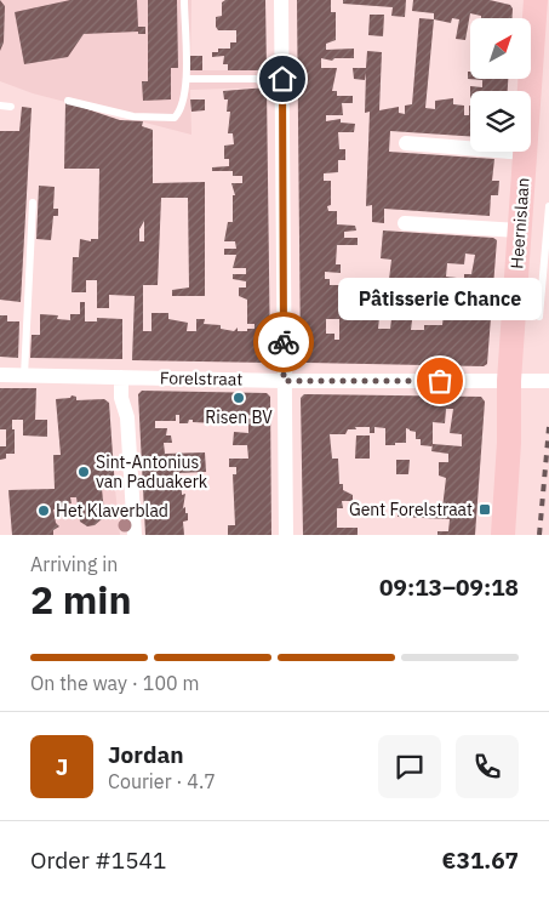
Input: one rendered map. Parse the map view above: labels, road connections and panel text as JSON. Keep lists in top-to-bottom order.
{
  "streets": {
    "main road": ["Heernislaan"],
    "street": ["Forelstraat"]
  },
  "crossings": [
    ["Heernislaan", "Forelstraat"]
  ],
  "places": {
    "other": [
      "Pâtisserie Chance",
      "Risen BV",
      "Sint-Antonius van Paduakerk",
      "Het Klaverblad"
    ],
    "transit": ["Gent Forelstraat"]
  },
  "north": "top right",
  "page": {
    "bubble": "Pâtisserie Chance",
    "heading": ["2 min", "Arriving in", "09:13–09:18"],
    "panel": [
      "Jordan",
      "Courier · 4.7",
      "Order #1541",
      "€31.67"
    ],
    "bar": "On the way · 100 m",
    "round": "J"
  }
}
